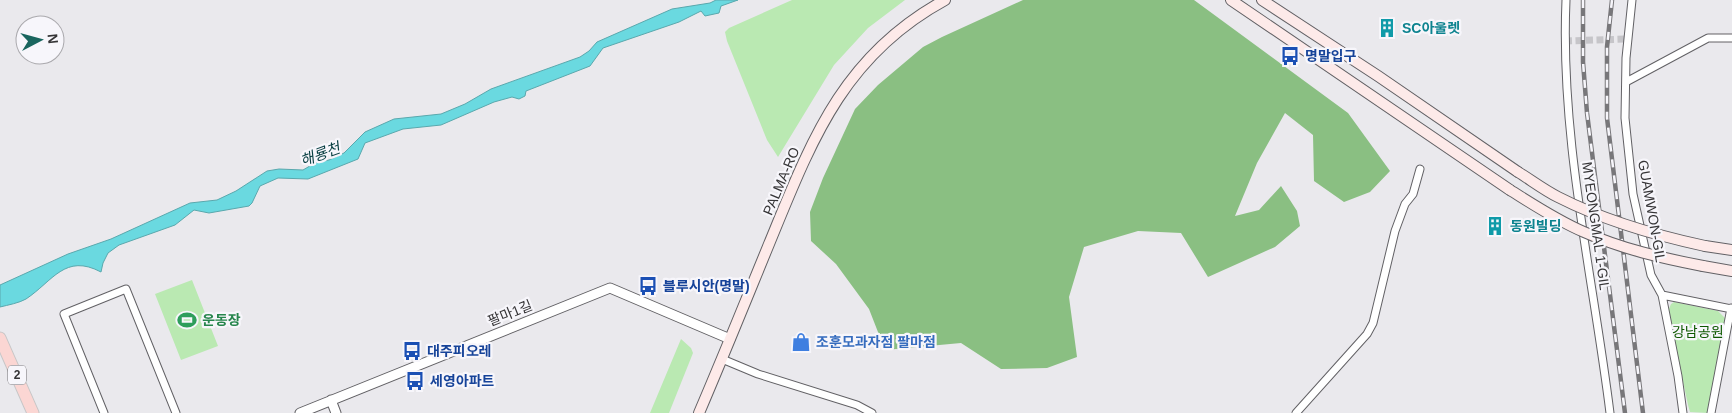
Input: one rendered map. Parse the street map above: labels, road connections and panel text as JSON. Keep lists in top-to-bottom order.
{
  "streets": {
    "main road": ["PALMA-RO", "2"],
    "street": ["GUAMWON-GIL", "MYEONGMAL 1-GIL", "팔마1길"]
  },
  "crossings": [
    ["PALMA-RO", "팔마1길"]
  ],
  "water": ["해룡천"],
  "parks": ["강남공원"],
  "places": {
    "building": ["SC아울렛", "동원빌딩"],
    "bus stop": [
      "명말입구",
      "블루시안(명말)",
      "대주피오레",
      "세영아파트"
    ],
    "sports": ["운동장"],
    "shop": ["조훈모과자점 팔마점"]
  },
  "north": "right"
}
